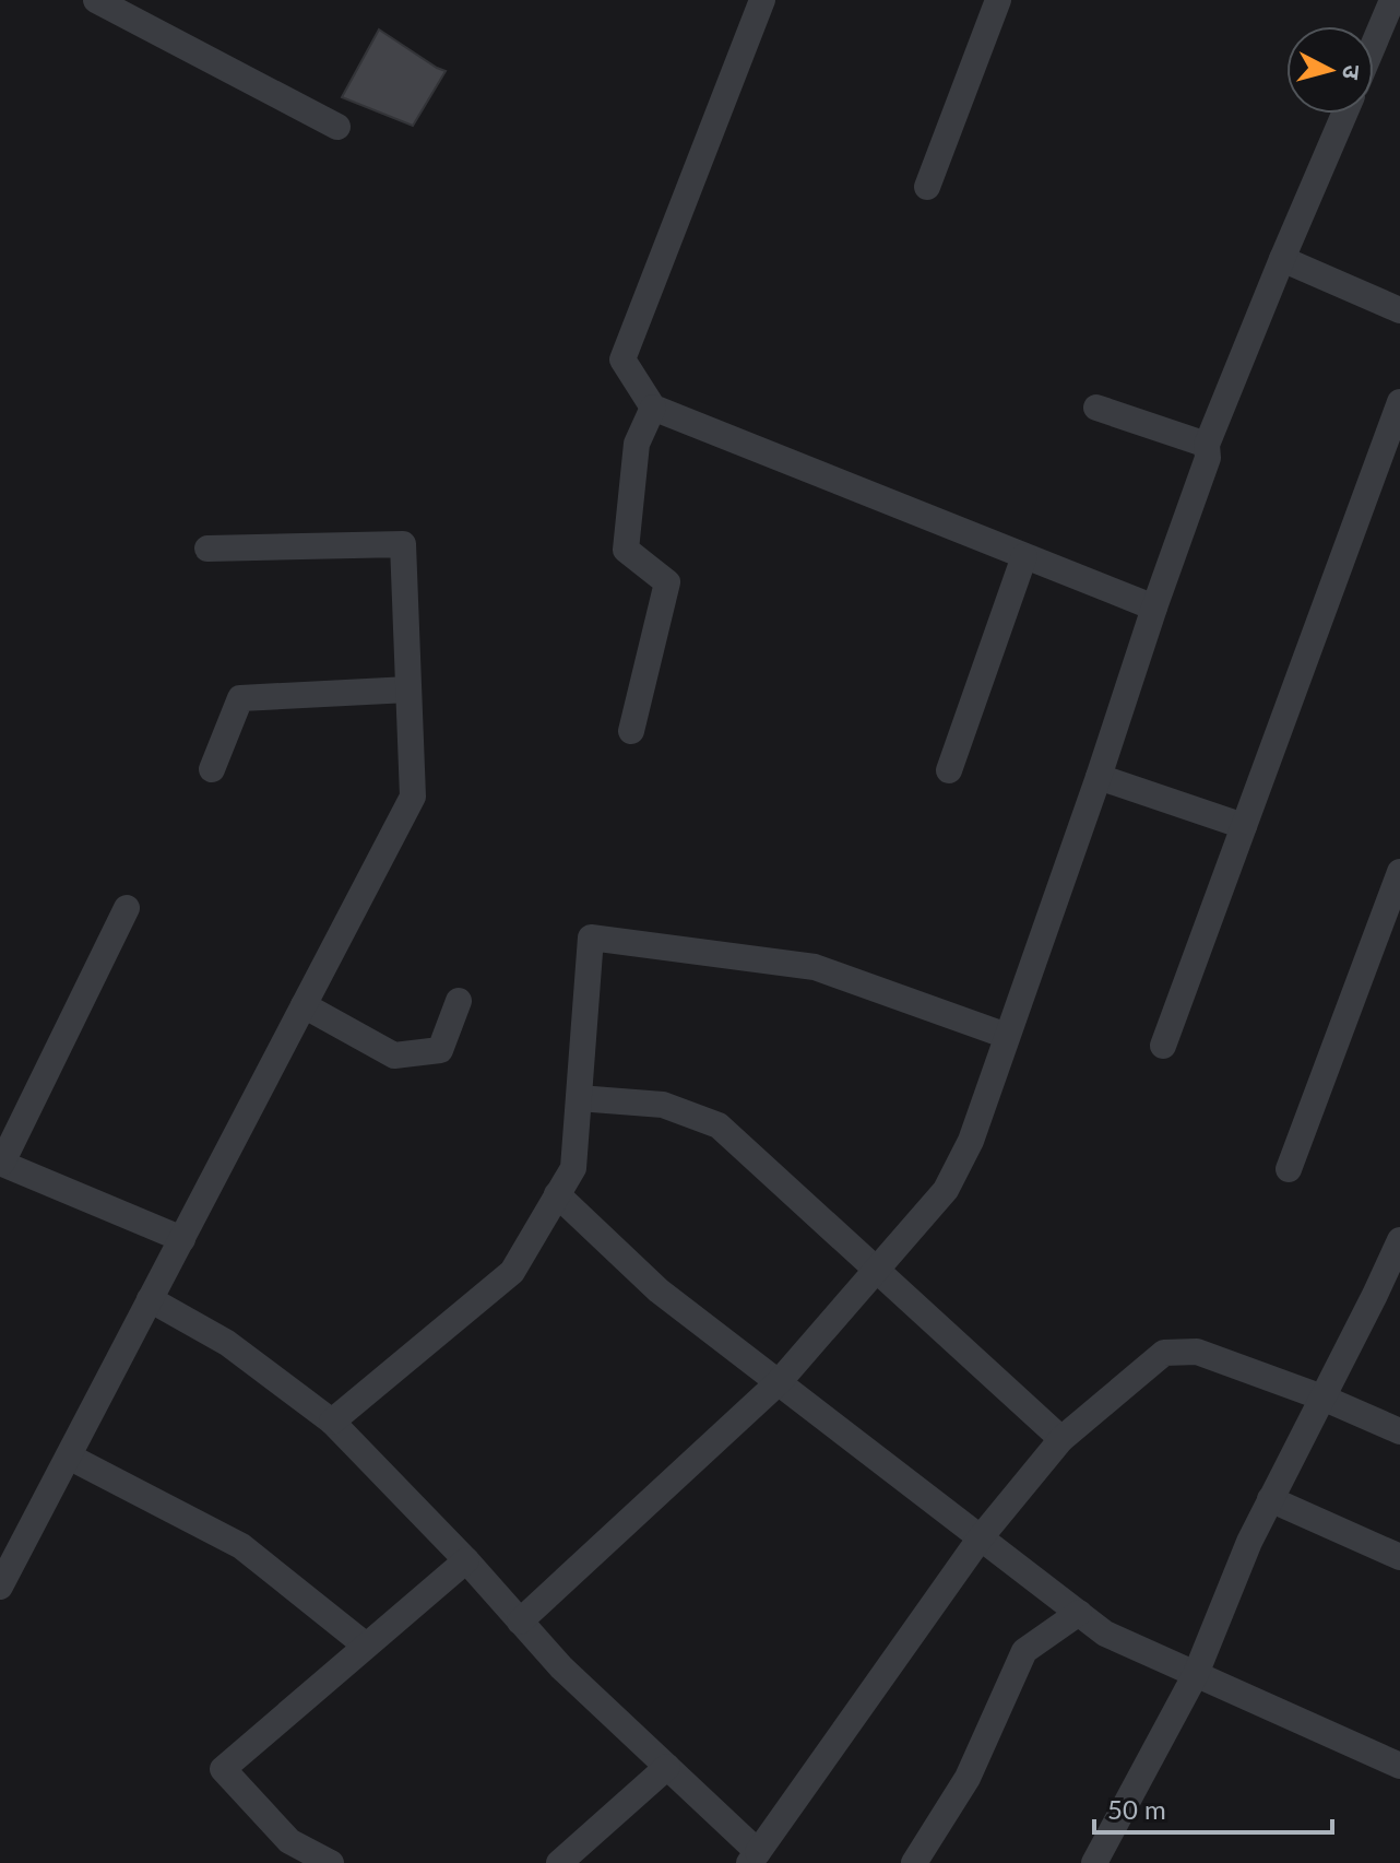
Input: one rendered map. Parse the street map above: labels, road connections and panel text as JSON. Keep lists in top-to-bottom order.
{
  "scale_bar": "50 m",
  "north": "right"
}
